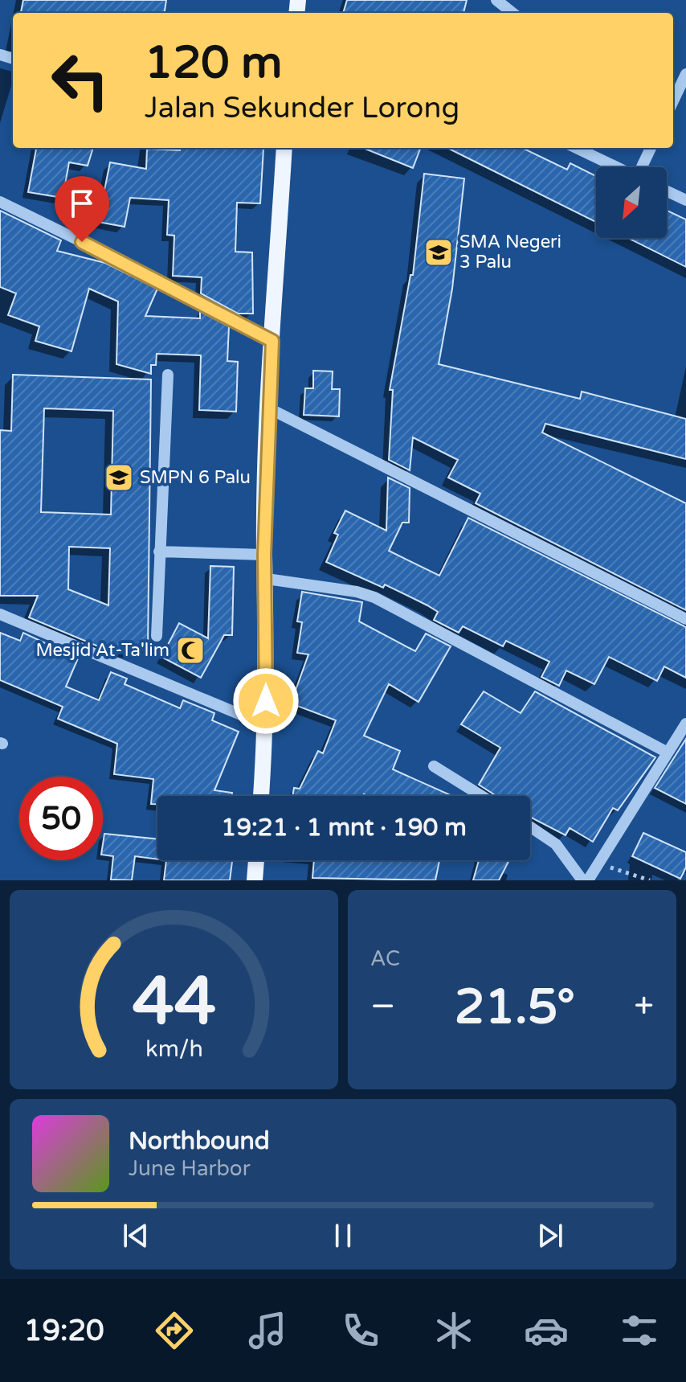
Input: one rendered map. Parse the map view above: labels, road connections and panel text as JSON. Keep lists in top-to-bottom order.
{
  "places": {
    "school or university": ["SMA Negeri 3 Palu", "SMPN 6 Palu"],
    "mosque": ["Mesjid At-Ta'lim"]
  },
  "north": "bottom left",
  "page": {
    "turn": ["120 m", "Jalan Sekunder Lorong"],
    "limit": "50",
    "trip": "19:21 · 1 mnt · 190 m",
    "tile": "AC",
    "heat": ["−", "21.5°", "+"],
    "song": ["Northbound", "June Harbor"],
    "tabs": "19:20",
    "gauge": ["44", "km/h"]
  }
}
